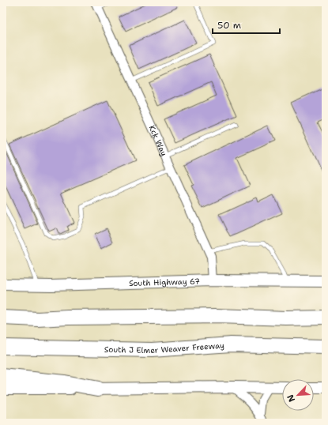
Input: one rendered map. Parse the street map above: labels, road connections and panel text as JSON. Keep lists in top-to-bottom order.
{
  "streets": {
    "highway": ["South J Elmer Weaver Freeway"],
    "main road": ["South Highway 67"],
    "street": ["Kck Way"]
  },
  "crossings": [
    ["Kck Way", "South Highway 67"]
  ],
  "scale_bar": "50 m",
  "north": "bottom left"
}
